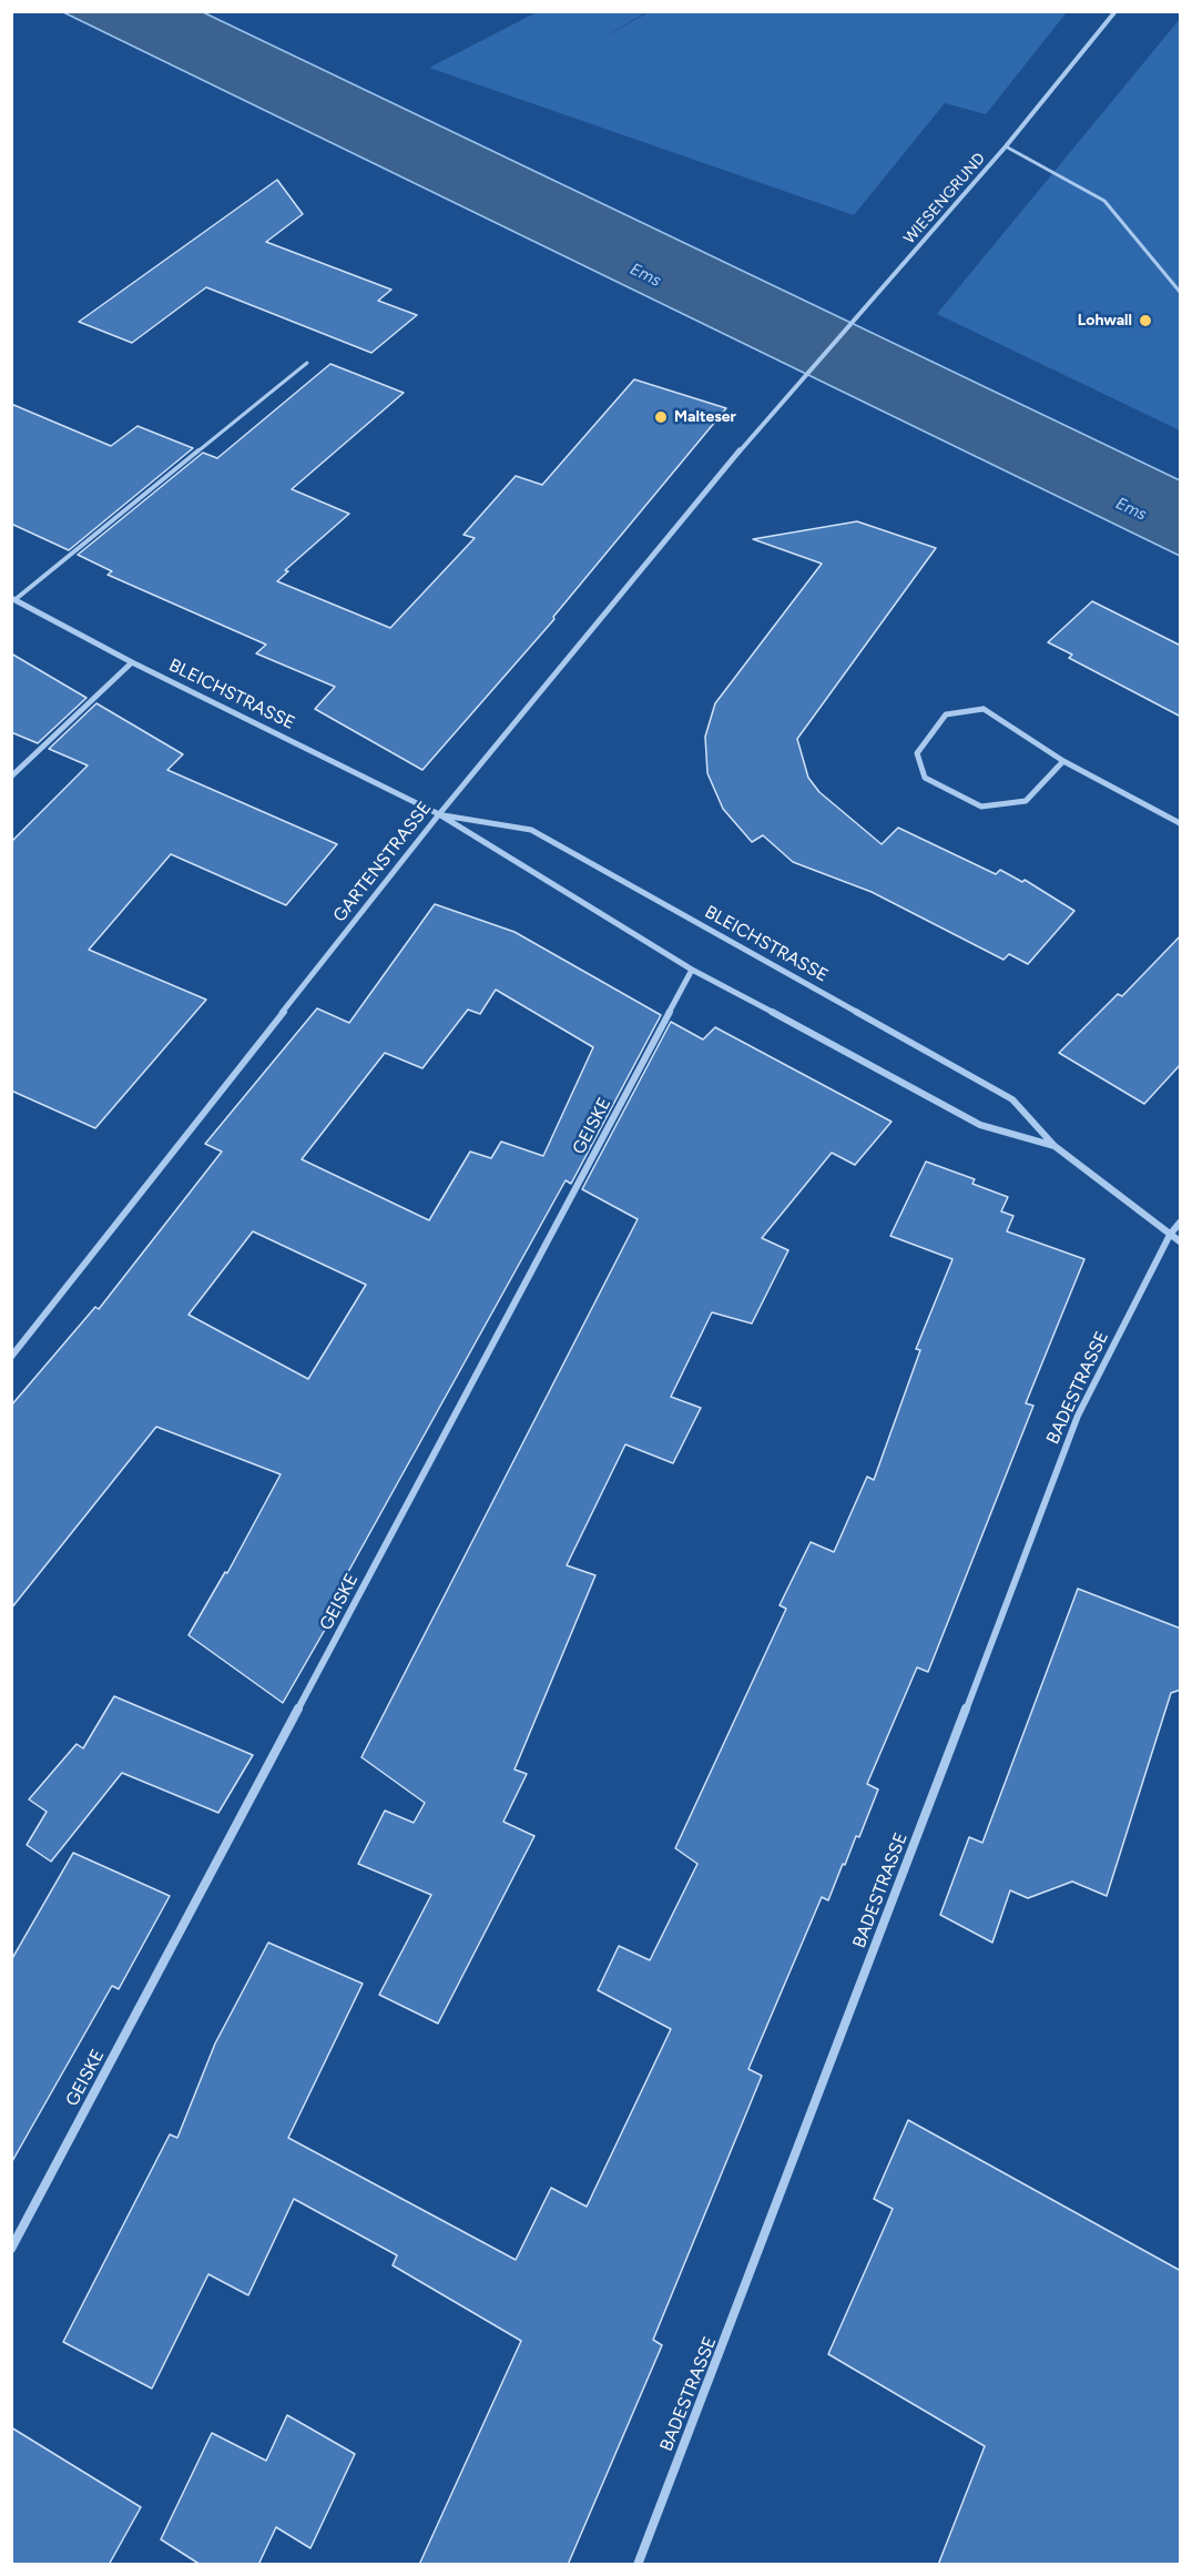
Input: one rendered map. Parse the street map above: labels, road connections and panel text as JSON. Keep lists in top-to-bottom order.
{
  "streets": {
    "street": [
      "WIESENGRUND",
      "BLEICHSTRASSE",
      "GARTENSTRASSE",
      "GEISKE",
      "BADESTRASSE"
    ]
  },
  "crossings": [
    ["WIESENGRUND", "GARTENSTRASSE"],
    ["BLEICHSTRASSE", "GARTENSTRASSE"],
    ["BLEICHSTRASSE", "GEISKE"],
    ["BLEICHSTRASSE", "BADESTRASSE"]
  ],
  "water": ["Ems"],
  "places": ["Lohwall", "Malteser"]
}
